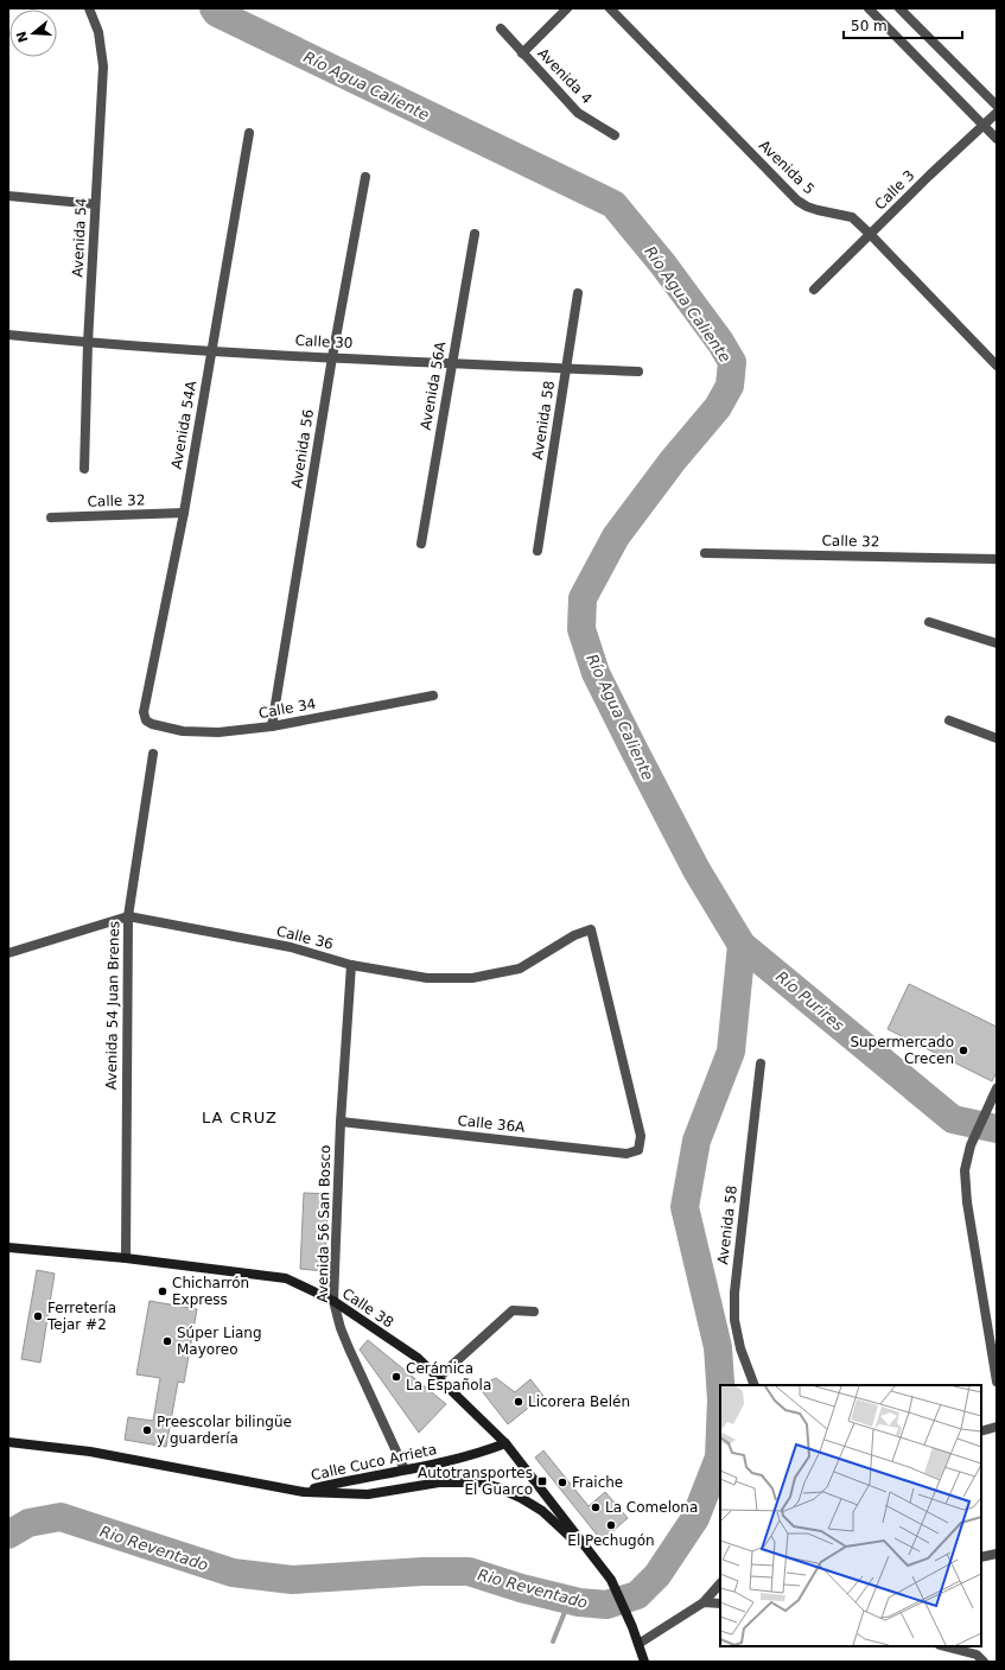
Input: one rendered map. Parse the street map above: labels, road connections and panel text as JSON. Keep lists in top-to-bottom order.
{
  "streets": {
    "main road": ["Calle 38", "Calle Cuco Arrieta"],
    "street": [
      "Avenida 4",
      "Avenida 5",
      "Calle 3",
      "Avenida 54",
      "Calle 30",
      "Avenida 56A",
      "Avenida 58",
      "Avenida 54A",
      "Avenida 56",
      "Calle 32",
      "Calle 34",
      "Calle 36",
      "Avenida 54 Juan Brenes",
      "Calle 36A",
      "Avenida 56 San Bosco"
    ]
  },
  "crossings": [
    ["Avenida 5", "Calle 3"],
    ["Avenida 54", "Calle 30"],
    ["Calle 30", "Avenida 56A"],
    ["Calle 30", "Avenida 58"],
    ["Calle 30", "Avenida 54A"],
    ["Calle 30", "Avenida 56"],
    ["Avenida 54A", "Calle 32"],
    ["Avenida 54A", "Calle 34"],
    ["Avenida 56", "Calle 34"],
    ["Calle 36", "Avenida 54 Juan Brenes"],
    ["Calle 36", "Calle 36A"],
    ["Calle 36", "Avenida 56 San Bosco"],
    ["Avenida 54 Juan Brenes", "Calle 38"],
    ["Calle 36A", "Avenida 56 San Bosco"],
    ["Avenida 56 San Bosco", "Calle 38"],
    ["Avenida 56 San Bosco", "Calle Cuco Arrieta"],
    ["Calle 38", "Calle Cuco Arrieta"]
  ],
  "districts": ["LA CRUZ"],
  "water": ["Río Agua Caliente", "Río Purires", "Rio Reventado"],
  "places": {
    "other": [
      "Supermercado Crecen",
      "Chicharrón Express",
      "Ferretería Tejar #2",
      "Súper Liang Mayoreo",
      "Cerámica La Española",
      "Licorera Belén",
      "Preescolar bilingüe y guardería",
      "Fraiche",
      "La Comelona",
      "El Pechugón"
    ],
    "transit": ["Autotransportes El Guarco"]
  },
  "scale_bar": "50 m",
  "north": "left"
}
